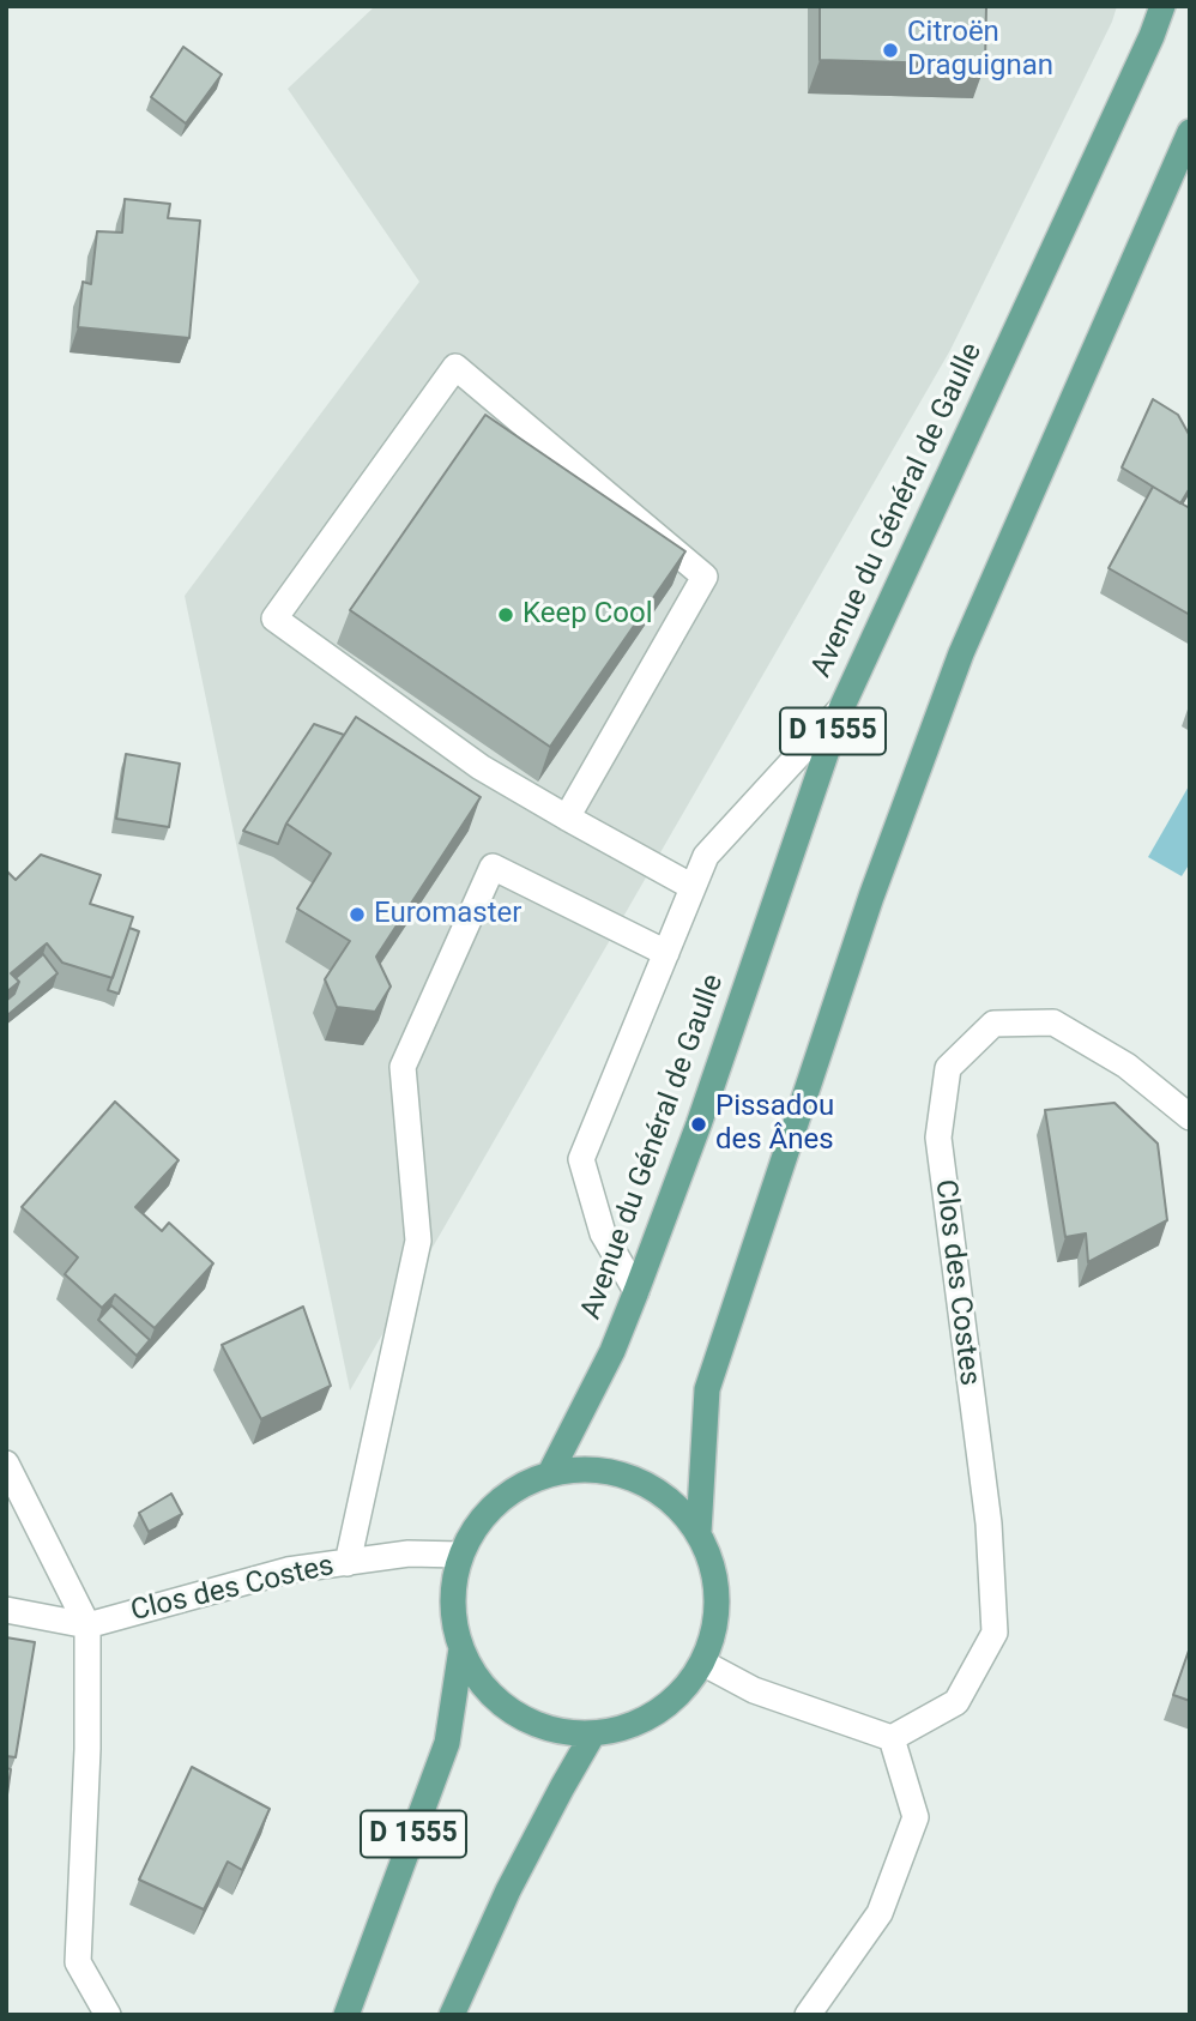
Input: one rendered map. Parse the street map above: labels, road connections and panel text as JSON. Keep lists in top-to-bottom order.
{
  "streets": {
    "main road": ["Avenue du Général de Gaulle", "D 1555"],
    "street": ["Clos des Costes"]
  },
  "crossings": [
    ["Avenue du Général de Gaulle", "D 1555"],
    ["Avenue du Général de Gaulle", "Clos des Costes"],
    ["D 1555", "Clos des Costes"]
  ],
  "places": [
    "Citroën Draguignan",
    "Keep Cool",
    "Euromaster",
    "Pissadou des Ânes"
  ]
}
